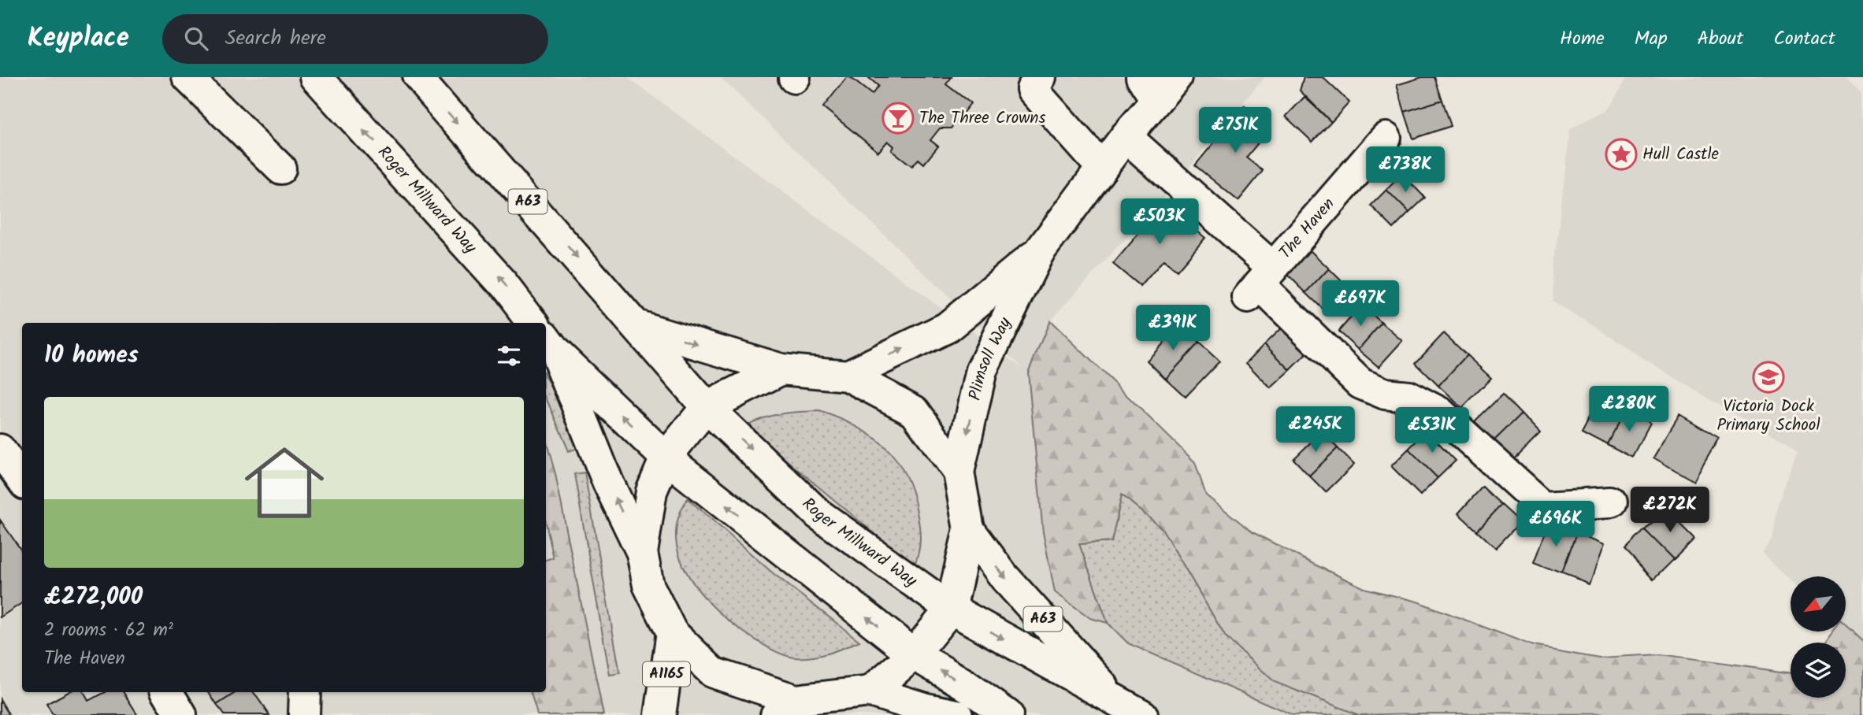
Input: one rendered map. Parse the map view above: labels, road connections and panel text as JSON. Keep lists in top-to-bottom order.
{
  "streets": {
    "main road": [
      "Roger Millward Way",
      "A63",
      "The Haven",
      "Plimsoll Way",
      "A1165"
    ]
  },
  "crossings": [
    ["The Haven", "Plimsoll Way"]
  ],
  "places": {
    "bar": ["The Three Crowns"],
    "place": ["Hull Castle"],
    "school or university": ["Victoria Dock Primary School"]
  },
  "north": "bottom left",
  "page": {
    "header": "Keyplace",
    "search": "Search here",
    "nav": [
      "Home",
      "Map",
      "About",
      "Contact"
    ],
    "price": [
      "£751K",
      "£738K",
      "£503K",
      "£697K",
      "£391K",
      "£280K",
      "£245K",
      "£531K",
      "£272K",
      "£696K"
    ],
    "heading": "10 homes",
    "list": [
      {
        "name": "£272,000",
        "note": "2 rooms · 62 m² · The Haven"
      }
    ]
  }
}
